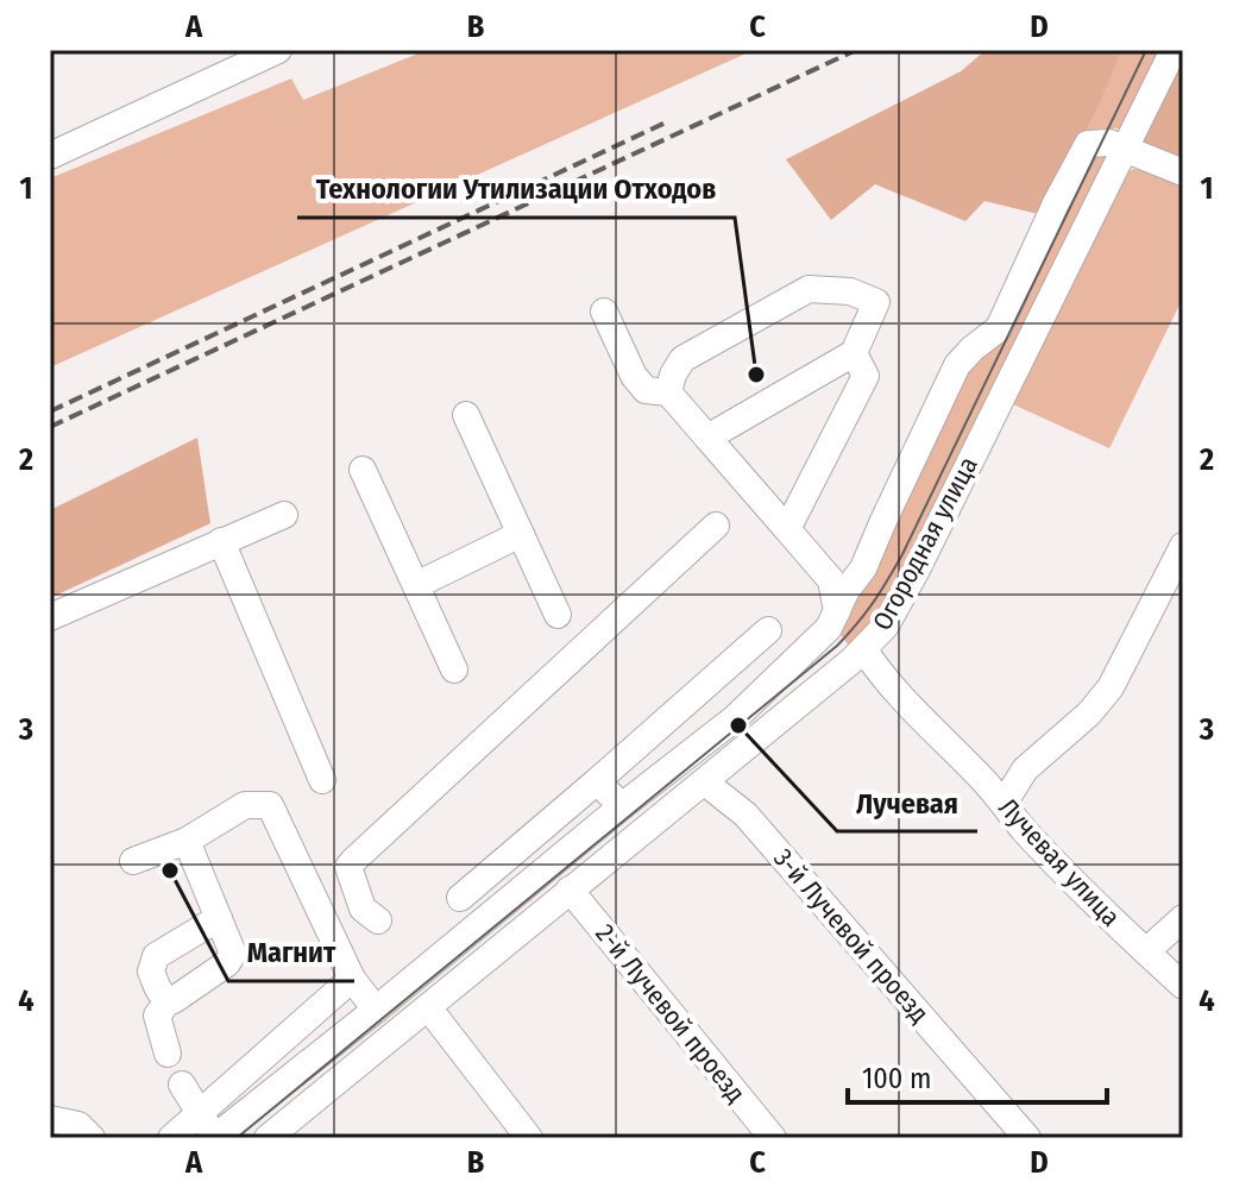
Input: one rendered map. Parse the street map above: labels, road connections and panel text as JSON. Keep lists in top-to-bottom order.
{
  "streets": {
    "street": [
      "Огородная улица",
      "Лучевая улица",
      "3-й Лучевой проезд",
      "2-й Лучевой проезд"
    ]
  },
  "crossings": [
    ["Огородная улица", "Лучевая улица"],
    ["Огородная улица", "3-й Лучевой проезд"],
    ["Огородная улица", "2-й Лучевой проезд"]
  ],
  "places": ["Технологии Утилизации Отходов", "Лучевая", "Магнит"],
  "scale_bar": "100 m",
  "grid": {
    "columns": [
      "A",
      "B",
      "C",
      "D"
    ],
    "rows": [
      "1",
      "2",
      "3",
      "4"
    ]
  }
}
